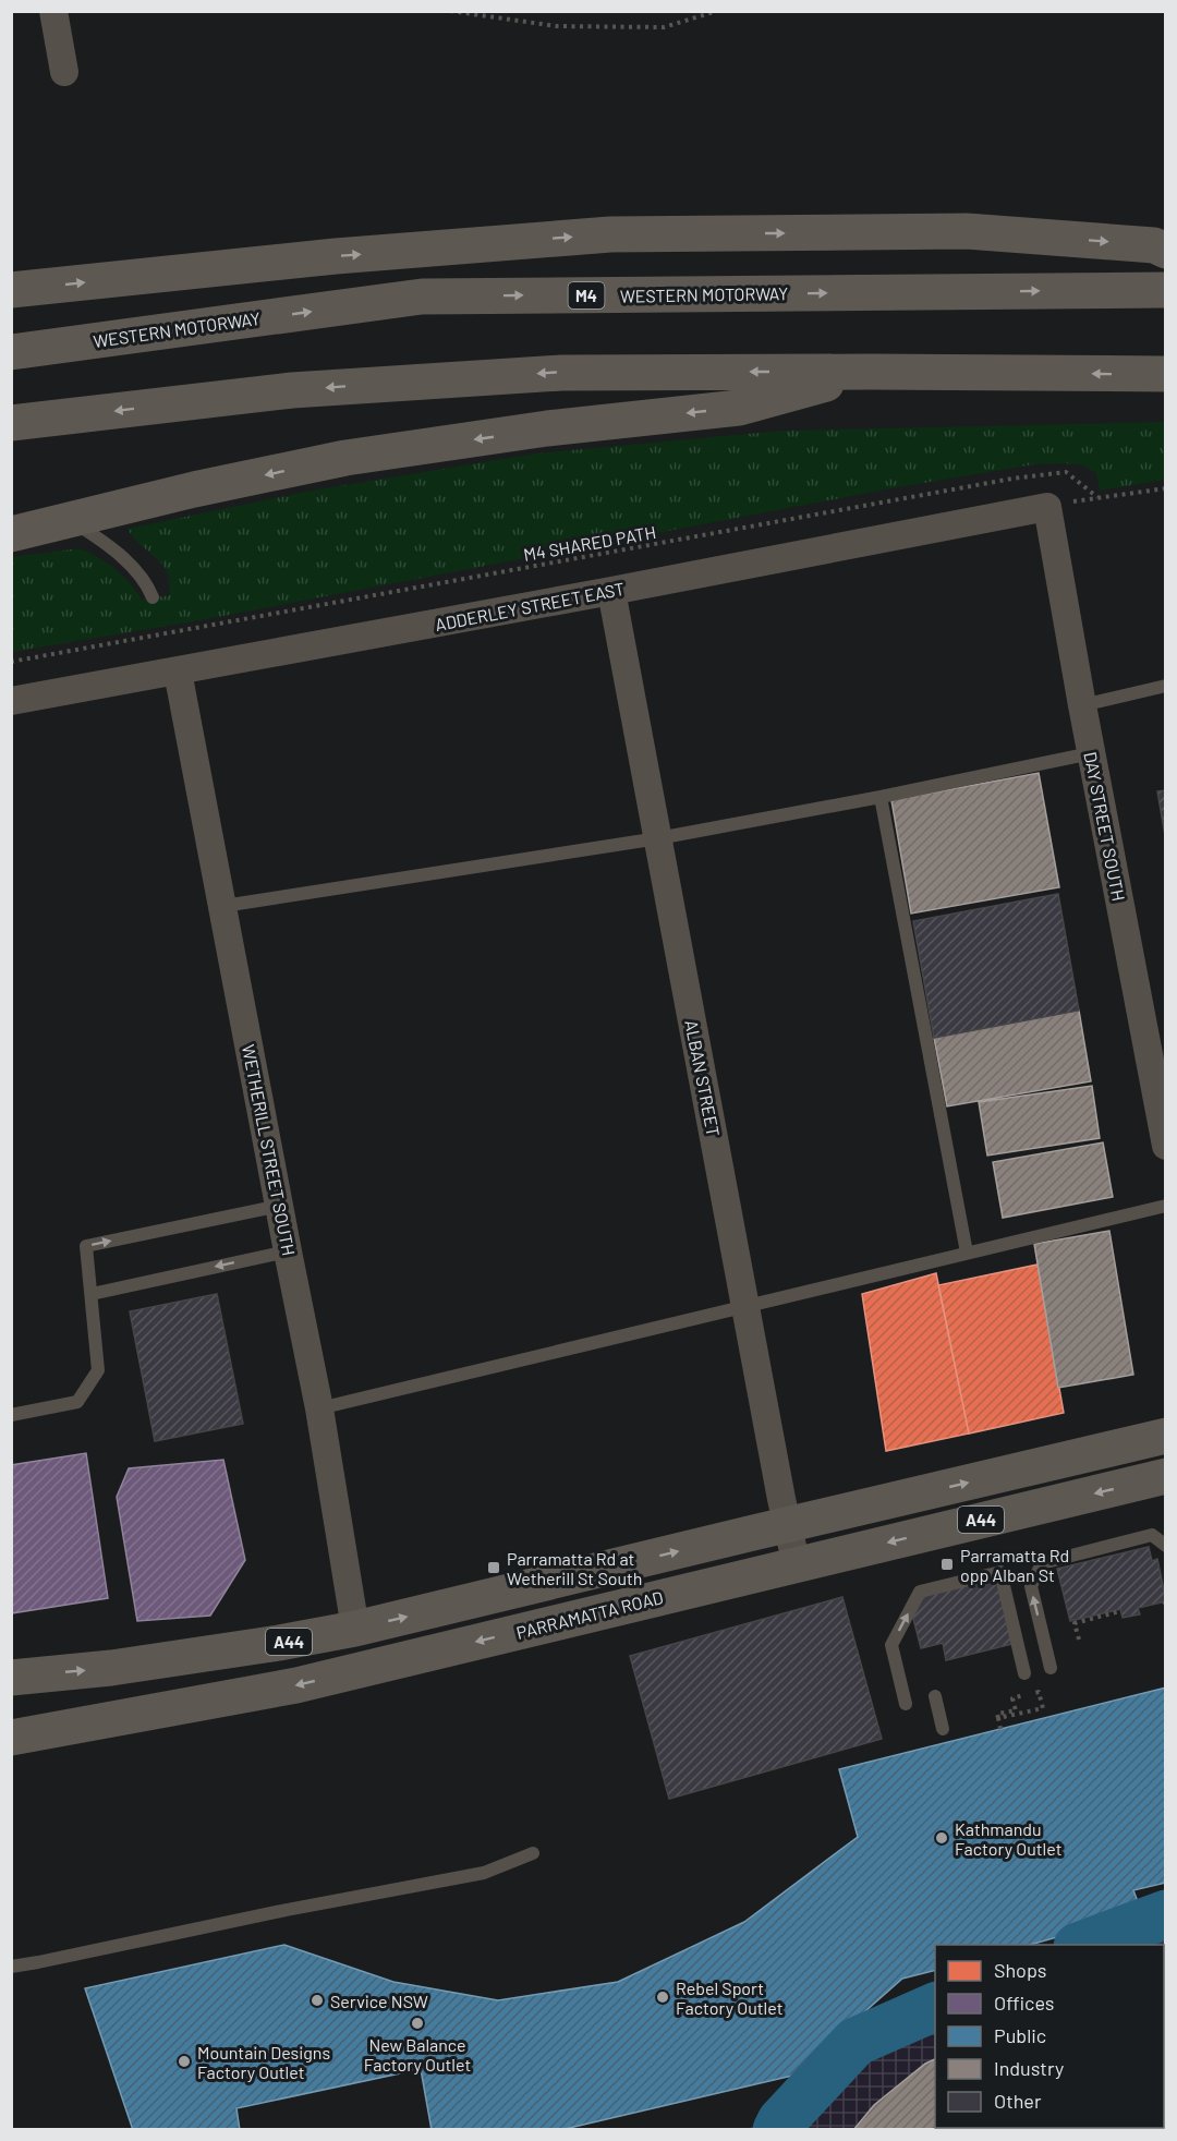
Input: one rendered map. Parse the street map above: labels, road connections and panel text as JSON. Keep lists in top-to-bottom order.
{
  "streets": {
    "highway": [
      "WESTERN MOTORWAY",
      "M4",
      "A44",
      "PARRAMATTA ROAD"
    ],
    "street": [
      "ADDERLEY STREET EAST",
      "DAY STREET SOUTH",
      "ALBAN STREET",
      "WETHERILL STREET SOUTH"
    ],
    "path": ["M4 SHARED PATH"]
  },
  "crossings": [
    ["ADDERLEY STREET EAST", "DAY STREET SOUTH"],
    ["ADDERLEY STREET EAST", "ALBAN STREET"],
    ["ADDERLEY STREET EAST", "WETHERILL STREET SOUTH"],
    ["ALBAN STREET", "A44"],
    ["ALBAN STREET", "PARRAMATTA ROAD"],
    ["WETHERILL STREET SOUTH", "A44"]
  ],
  "places": {
    "transit": ["Parramatta Rd opp Alban St", "Parramatta Rd at Wetherill St South"],
    "other": [
      "Kathmandu Factory Outlet",
      "Rebel Sport Factory Outlet",
      "Service NSW",
      "New Balance Factory Outlet",
      "Mountain Designs Factory Outlet"
    ]
  },
  "legend": [
    "Shops",
    "Offices",
    "Public",
    "Industry",
    "Other"
  ]
}
